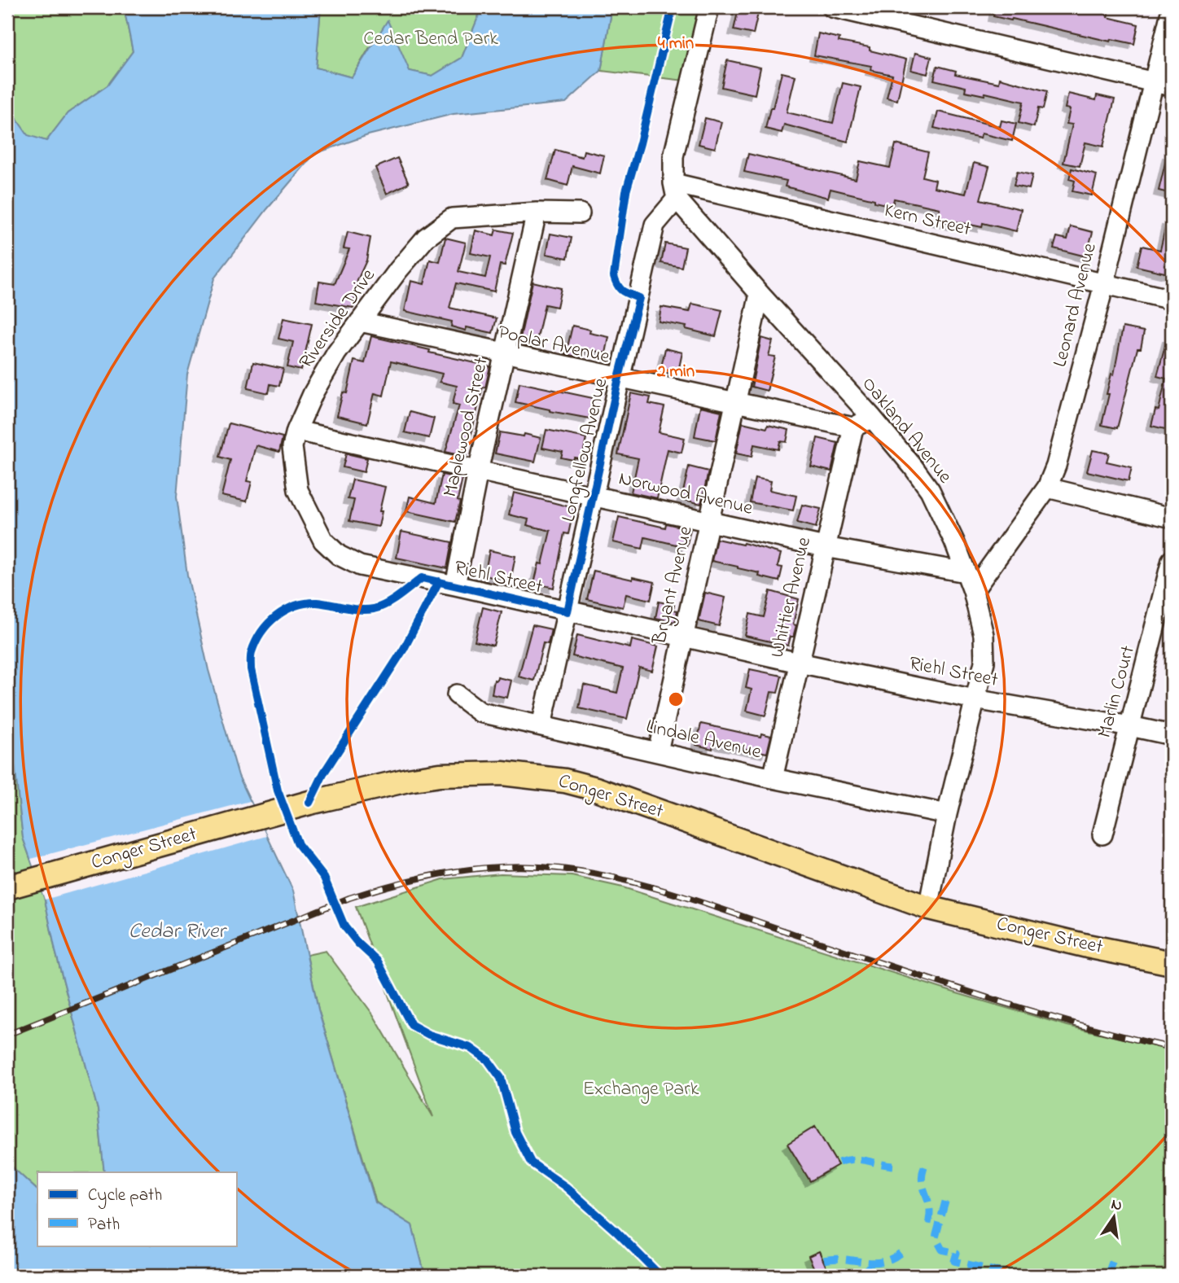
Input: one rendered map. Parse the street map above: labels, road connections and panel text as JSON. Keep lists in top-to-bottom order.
{
  "streets": {
    "main road": ["Conger Street"],
    "street": [
      "Kern Street",
      "Leonard Avenue",
      "Riverside Drive",
      "Poplar Avenue",
      "Maplewood Street",
      "Oakland Avenue",
      "Longfellow Avenue",
      "Norwood Avenue",
      "Riehl Street",
      "Bryant Avenue",
      "Whittier Avenue",
      "Marlin Court",
      "Lindale Avenue"
    ]
  },
  "crossings": [
    ["Kern Street", "Leonard Avenue"],
    ["Kern Street", "Oakland Avenue"],
    ["Kern Street", "Longfellow Avenue"],
    ["Leonard Avenue", "Oakland Avenue"],
    ["Riverside Drive", "Poplar Avenue"],
    ["Riverside Drive", "Maplewood Street"],
    ["Riverside Drive", "Norwood Avenue"],
    ["Riverside Drive", "Riehl Street"],
    ["Poplar Avenue", "Maplewood Street"],
    ["Poplar Avenue", "Longfellow Avenue"],
    ["Poplar Avenue", "Bryant Avenue"],
    ["Poplar Avenue", "Whittier Avenue"],
    ["Maplewood Street", "Norwood Avenue"],
    ["Maplewood Street", "Riehl Street"],
    ["Oakland Avenue", "Longfellow Avenue"],
    ["Oakland Avenue", "Norwood Avenue"],
    ["Oakland Avenue", "Riehl Street"],
    ["Oakland Avenue", "Bryant Avenue"],
    ["Oakland Avenue", "Lindale Avenue"],
    ["Oakland Avenue", "Conger Street"],
    ["Longfellow Avenue", "Norwood Avenue"],
    ["Longfellow Avenue", "Riehl Street"],
    ["Longfellow Avenue", "Lindale Avenue"],
    ["Norwood Avenue", "Bryant Avenue"],
    ["Norwood Avenue", "Whittier Avenue"],
    ["Riehl Street", "Bryant Avenue"],
    ["Riehl Street", "Whittier Avenue"],
    ["Riehl Street", "Marlin Court"],
    ["Bryant Avenue", "Lindale Avenue"],
    ["Whittier Avenue", "Lindale Avenue"]
  ],
  "water": ["Cedar River"],
  "parks": ["Cedar Bend Park", "Exchange Park"],
  "legend": ["Cycle path", "Path"],
  "north": "top",
  "rings": ["4 min", "2 min"]
}
